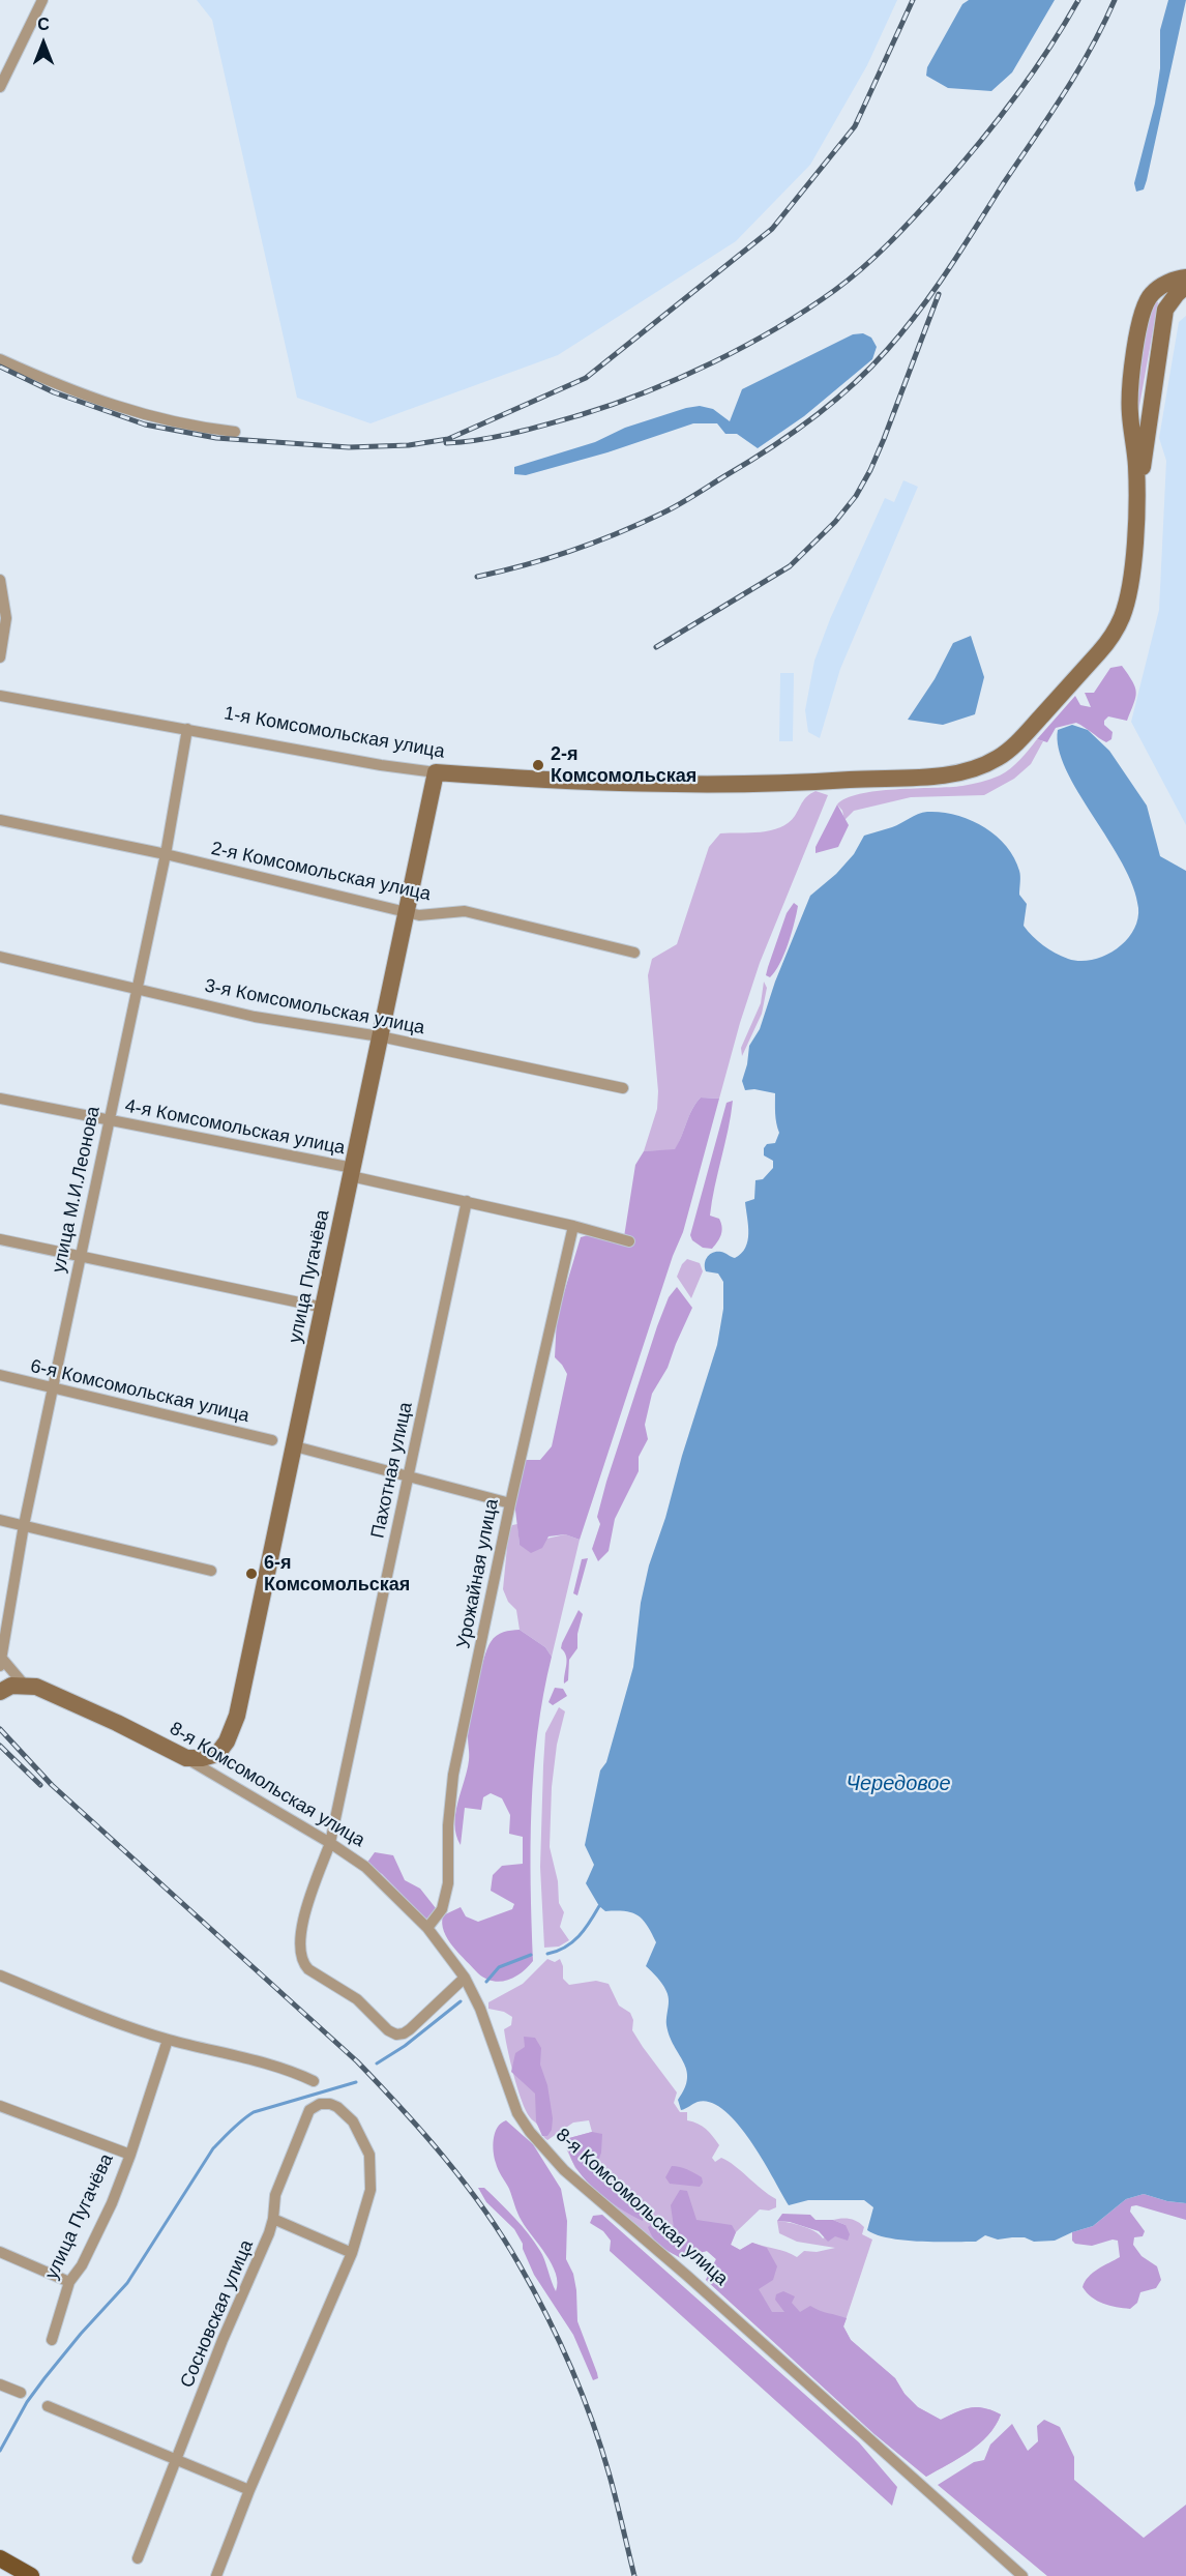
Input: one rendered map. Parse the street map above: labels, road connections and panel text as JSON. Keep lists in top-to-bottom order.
{
  "streets": {
    "main road": ["1-я Комсомольская улица", "улица Пугачёва", "8-я Комсомольская улица"],
    "street": [
      "2-я Комсомольская улица",
      "3-я Комсомольская улица",
      "4-я Комсомольская улица",
      "улица М.И.Леонова",
      "6-я Комсомольская улица",
      "Пахотная улица",
      "Урожайная улица",
      "Сосновская улица"
    ]
  },
  "crossings": [
    ["1-я Комсомольская улица", "улица М.И.Леонова"],
    ["1-я Комсомольская улица", "улица Пугачёва"],
    ["2-я Комсомольская улица", "улица М.И.Леонова"],
    ["2-я Комсомольская улица", "улица Пугачёва"],
    ["3-я Комсомольская улица", "улица М.И.Леонова"],
    ["3-я Комсомольская улица", "улица Пугачёва"],
    ["4-я Комсомольская улица", "улица М.И.Леонова"],
    ["4-я Комсомольская улица", "улица Пугачёва"],
    ["4-я Комсомольская улица", "Пахотная улица"],
    ["4-я Комсомольская улица", "Урожайная улица"],
    ["улица М.И.Леонова", "6-я Комсомольская улица"],
    ["улица М.И.Леонова", "8-я Комсомольская улица"],
    ["Пахотная улица", "8-я Комсомольская улица"],
    ["Урожайная улица", "8-я Комсомольская улица"]
  ],
  "water": ["Чередовое"],
  "places": ["2-я Комсомольская", "6-я Комсомольская"],
  "north": "top"
}
